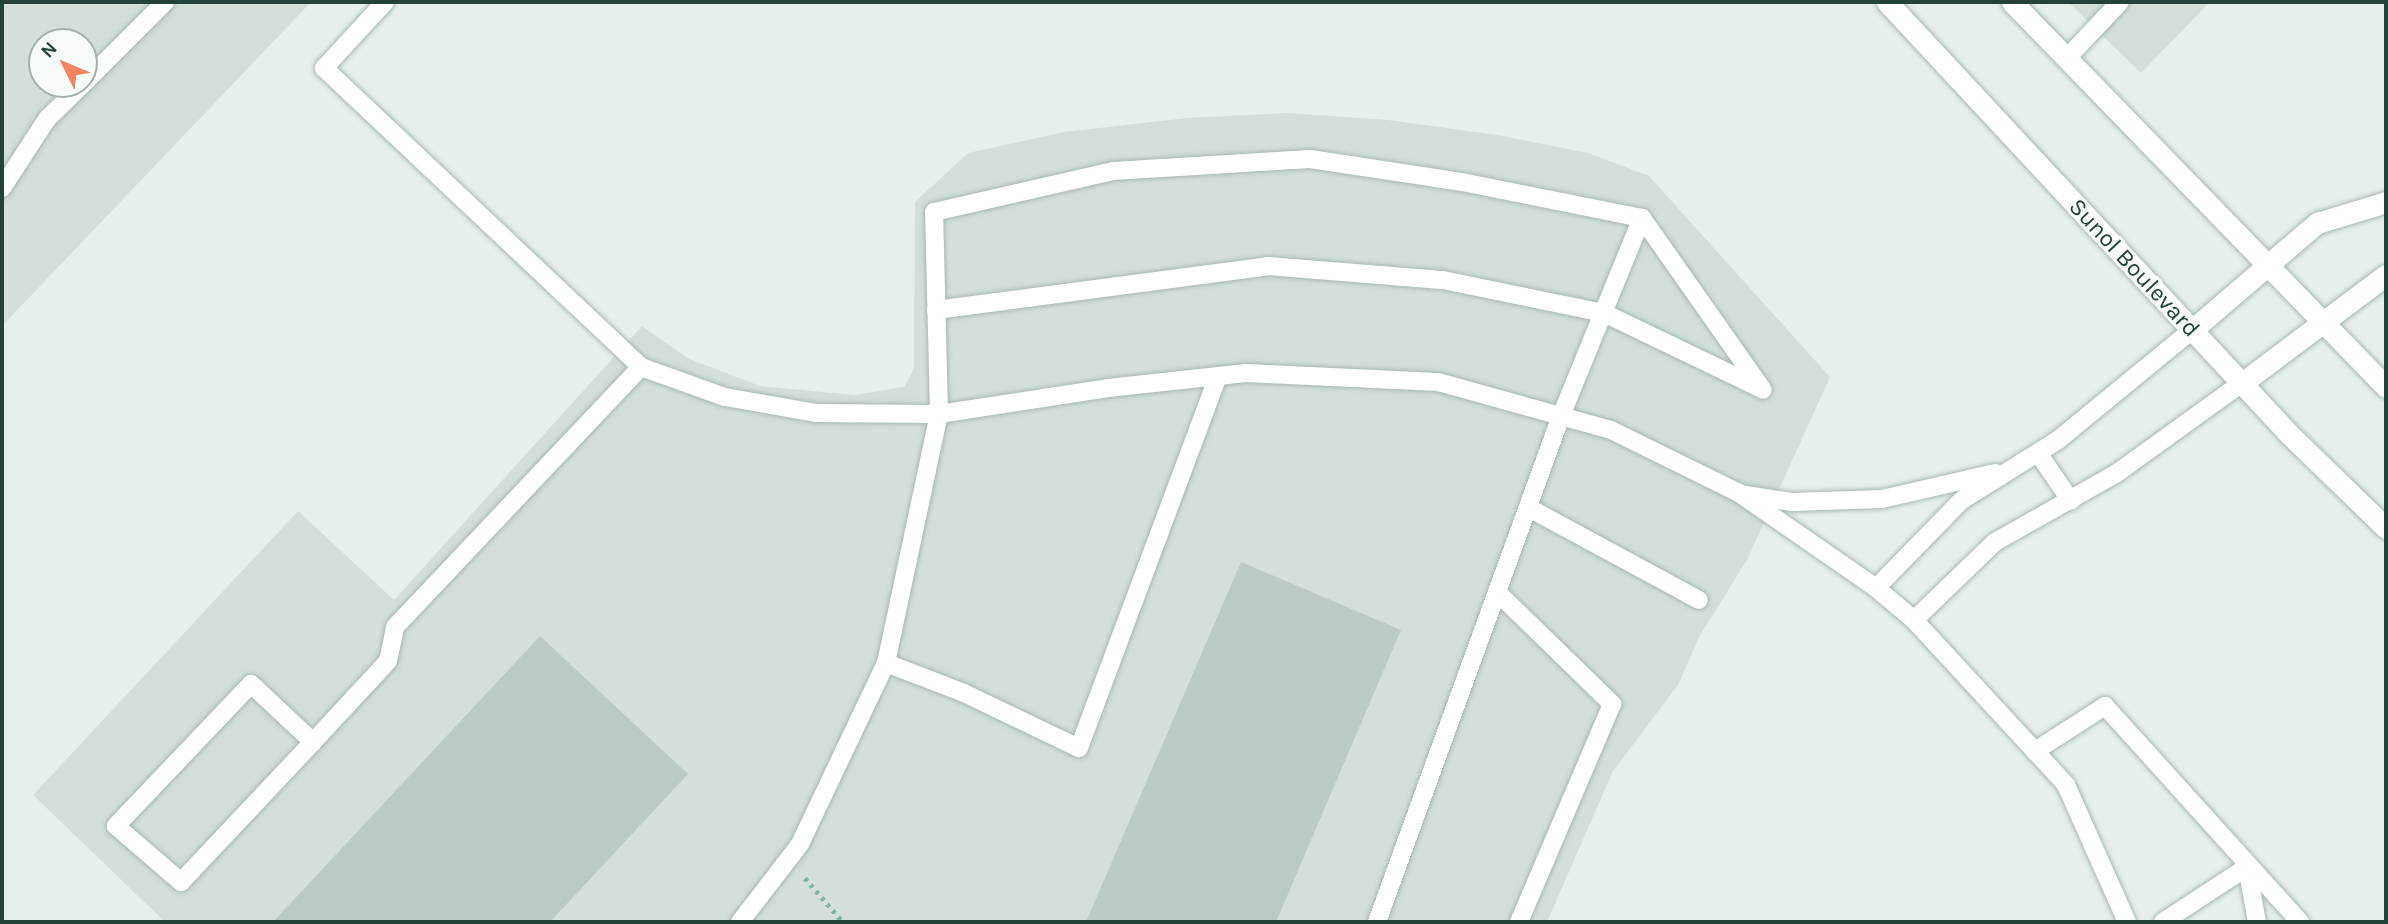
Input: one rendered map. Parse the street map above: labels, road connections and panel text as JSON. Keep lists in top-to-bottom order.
{
  "streets": {
    "main road": ["Sunol Boulevard"]
  },
  "north": "top left"
}
